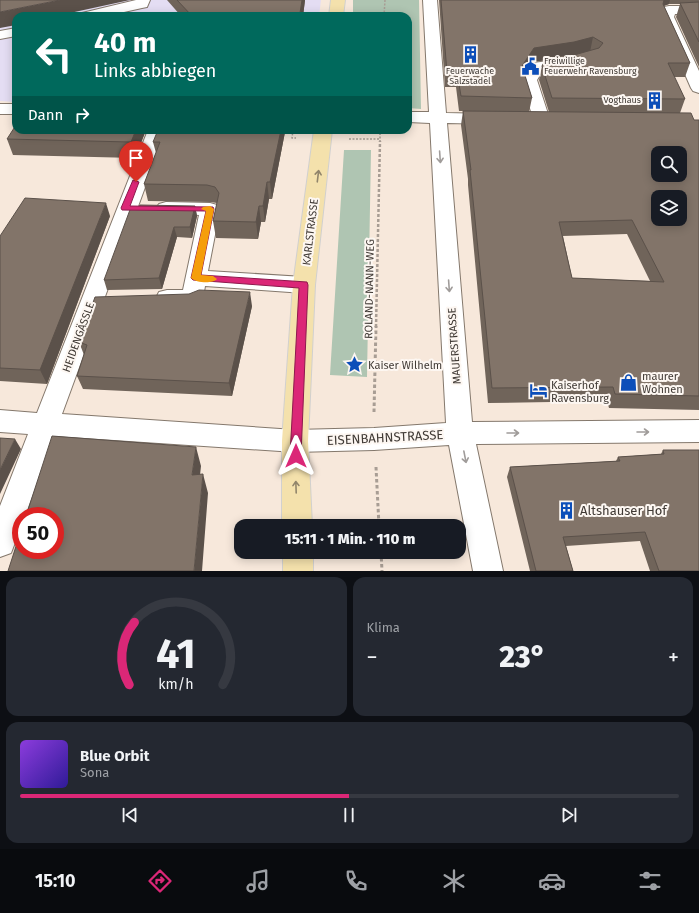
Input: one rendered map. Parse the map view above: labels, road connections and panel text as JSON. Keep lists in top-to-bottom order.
{
  "streets": {
    "main road": ["KARLSTRASSE"],
    "street": ["HEIDENGÄSSLE", "MAUERSTRASSE", "EISENBAHNSTRASSE"],
    "path": ["ROLAND-NANN-WEG"]
  },
  "crossings": [
    ["KARLSTRASSE", "EISENBAHNSTRASSE"],
    ["ROLAND-NANN-WEG", "EISENBAHNSTRASSE"],
    ["HEIDENGÄSSLE", "EISENBAHNSTRASSE"],
    ["MAUERSTRASSE", "EISENBAHNSTRASSE"]
  ],
  "one_way": ["KARLSTRASSE", "MAUERSTRASSE"],
  "places": {
    "building": ["Feuerwache Salzstadel", "Vogthaus", "Altshauser Hof"],
    "public building": ["Freiwillige Feuerwehr Ravensburg"],
    "place": ["Kaiser Wilhelm"],
    "shop": ["maurer Wohnen"],
    "hotel": ["Kaiserhof Ravensburg"]
  },
  "page": {
    "turn": ["40 m", "Links abbiegen"],
    "then": "Dann",
    "limit": "50",
    "trip": "15:11 · 1 Min. · 110 m",
    "tile": "Klima",
    "heat": ["−", "23°", "+"],
    "song": ["Blue Orbit", "Sona"],
    "tabs": "15:10",
    "gauge": ["41", "km/h"]
  }
}
